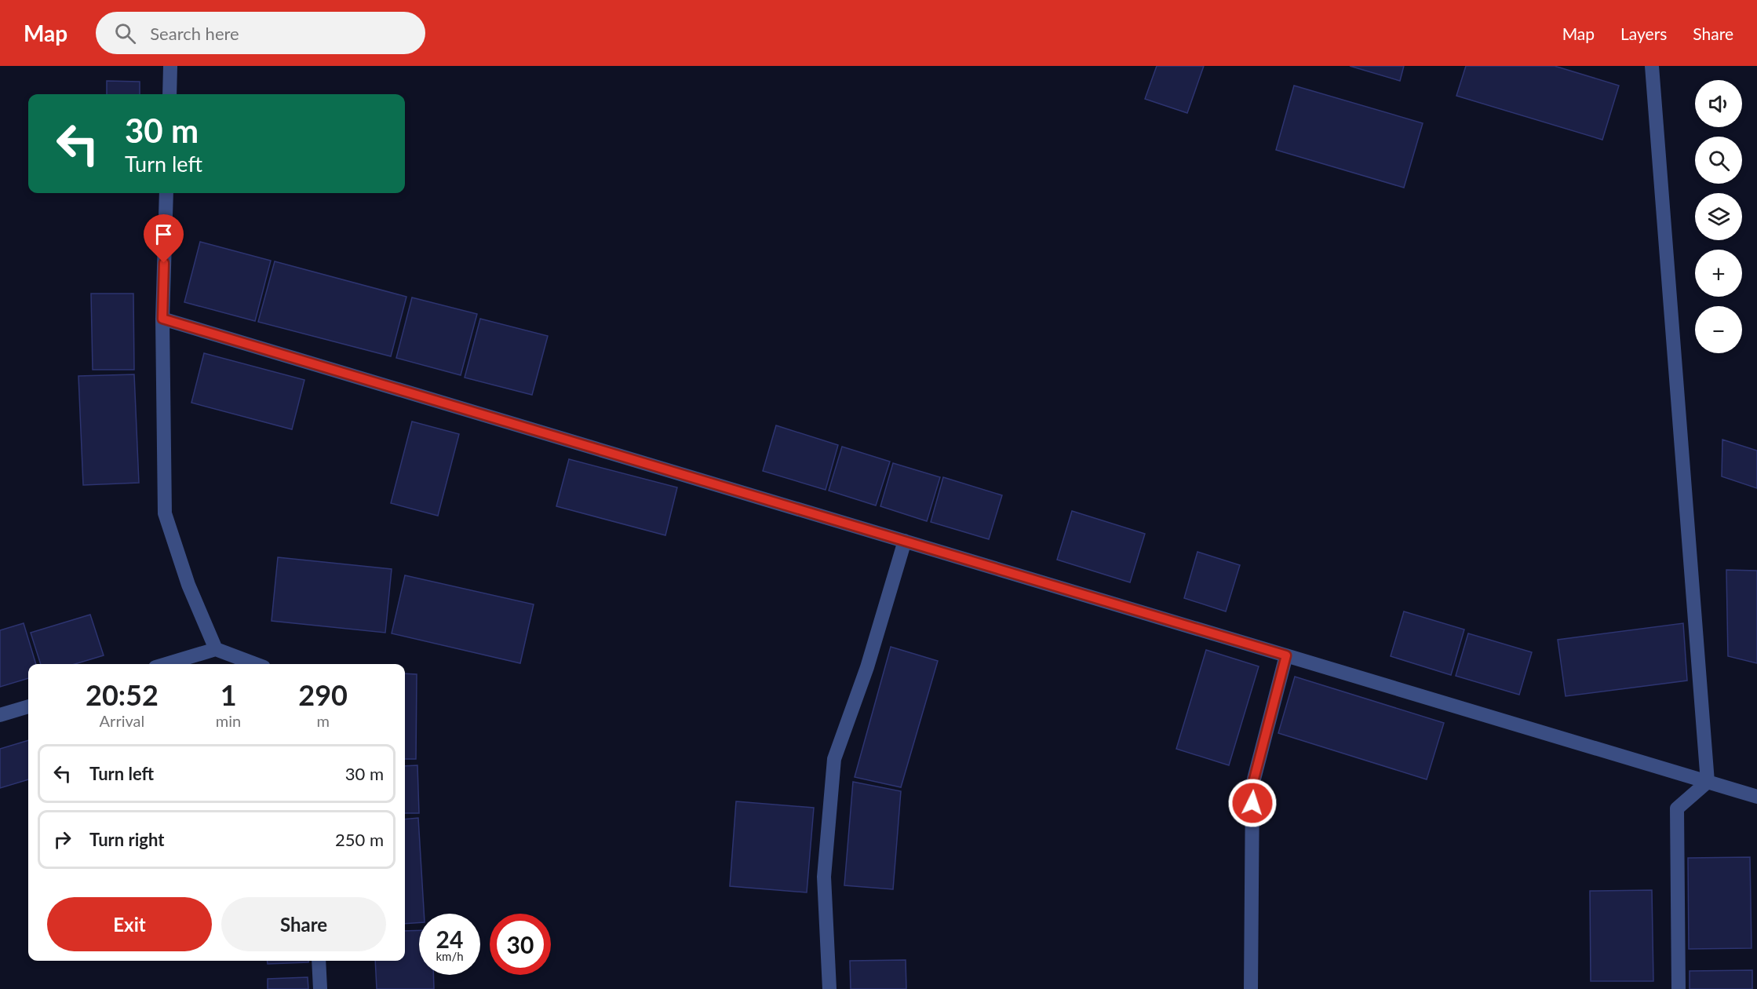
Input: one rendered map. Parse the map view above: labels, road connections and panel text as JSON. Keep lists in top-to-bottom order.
{
  "page": {
    "header": "Map",
    "search": "Search here",
    "nav": ["Map", "Layers", "Share"],
    "map_buttons": ["+", "−"],
    "turn": ["30 m", "Turn left"],
    "eta": [
      "20:52",
      "Arrival",
      "1",
      "min",
      "290",
      "m"
    ],
    "list": [
      {
        "name": "Turn left",
        "value": "30 m"
      },
      {
        "name": "Turn right",
        "value": "250 m"
      }
    ],
    "buttons": ["Exit", "Share"],
    "speed": "24 km/h",
    "limit": "30"
  }
}
